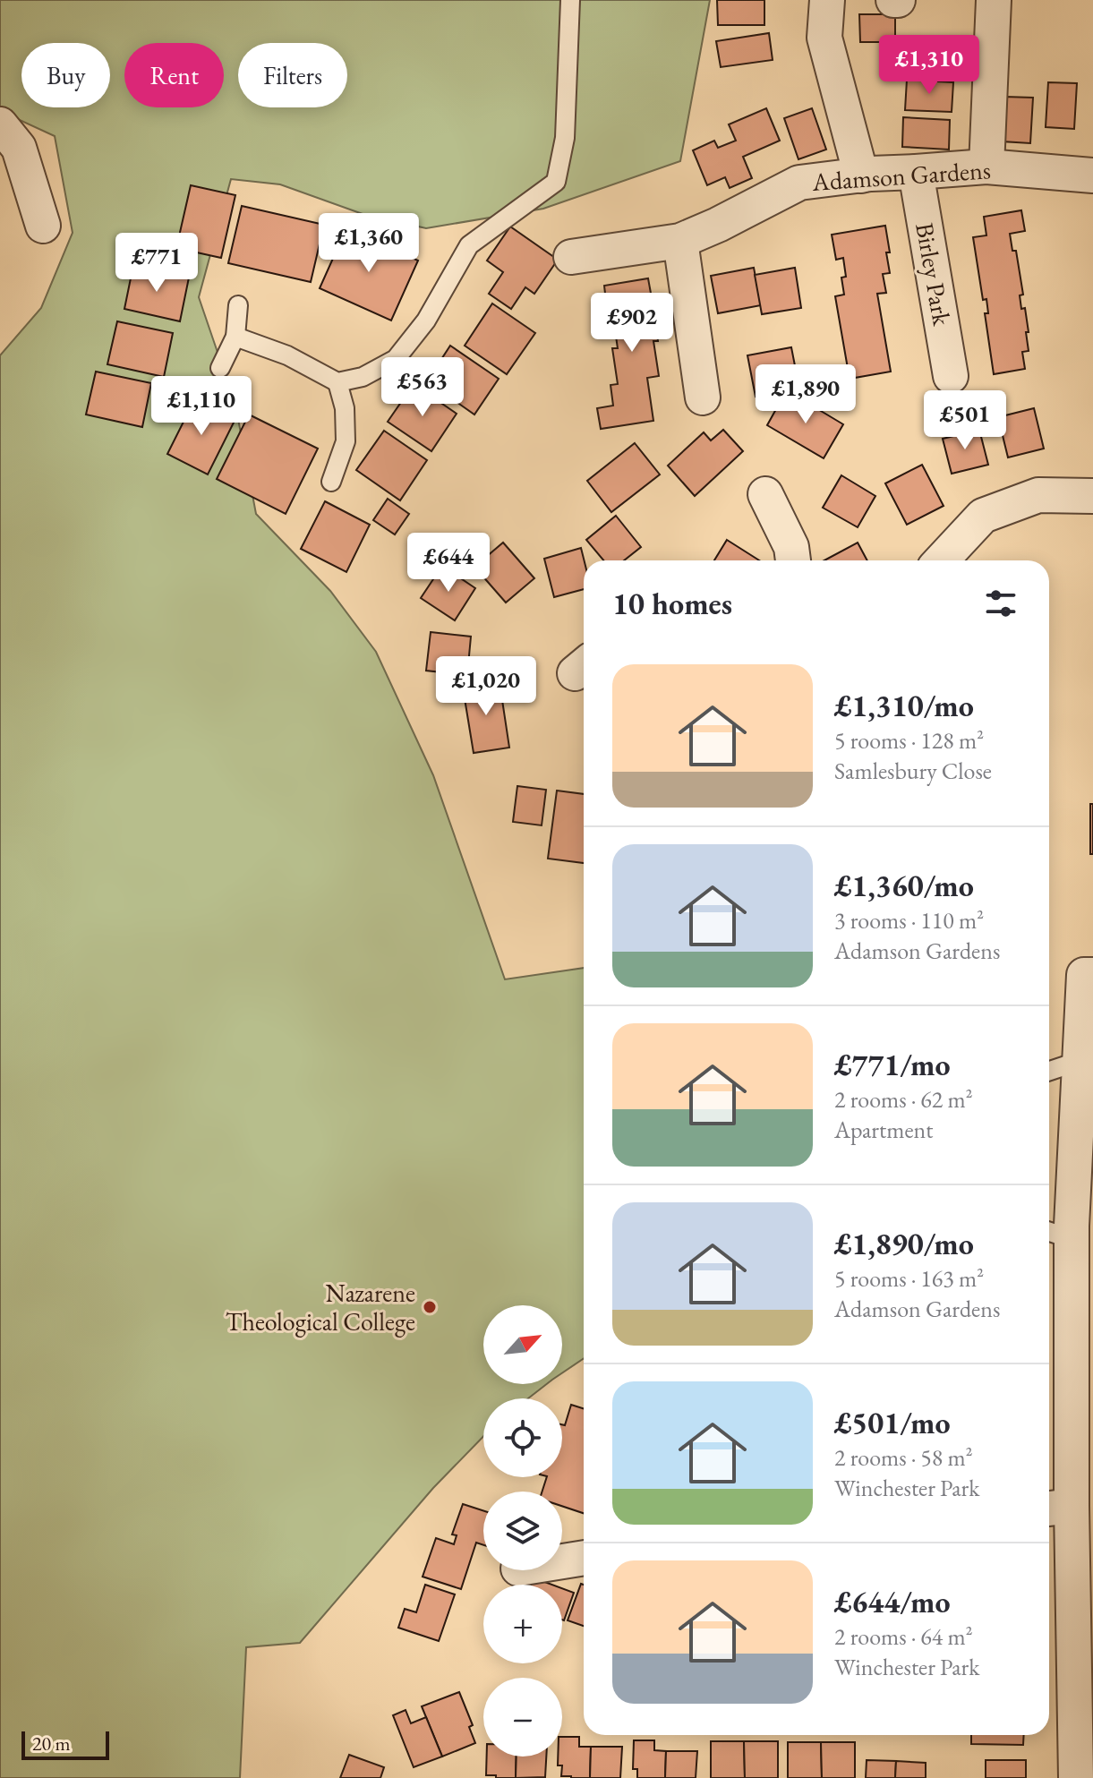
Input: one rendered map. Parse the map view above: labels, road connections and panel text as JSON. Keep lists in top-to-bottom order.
{
  "streets": {
    "street": ["Adamson Gardens", "Birley Park"]
  },
  "crossings": [
    ["Adamson Gardens", "Birley Park"]
  ],
  "places": ["Nazarene Theological College"],
  "scale_bar": "20 m",
  "north": "top right",
  "page": {
    "price": [
      "£1,310",
      "£1,360",
      "£771",
      "£902",
      "£563",
      "£1,890",
      "£1,110",
      "£501",
      "£644",
      "£1,020"
    ],
    "chip": ["Buy", "Rent", "Filters"],
    "heading": "10 homes",
    "list": [
      {
        "name": "£1,310/mo",
        "note": "5 rooms · 128 m² · Samlesbury Close"
      },
      {
        "name": "£1,360/mo",
        "note": "3 rooms · 110 m² · Adamson Gardens"
      },
      {
        "name": "£771/mo",
        "note": "2 rooms · 62 m² · Apartment"
      },
      {
        "name": "£1,890/mo",
        "note": "5 rooms · 163 m² · Adamson Gardens"
      },
      {
        "name": "£501/mo",
        "note": "2 rooms · 58 m² · Winchester Park"
      },
      {
        "name": "£644/mo",
        "note": "2 rooms · 64 m² · Winchester Park"
      }
    ],
    "map_buttons": ["+", "−"],
    "scale": "20 m"
  }
}
